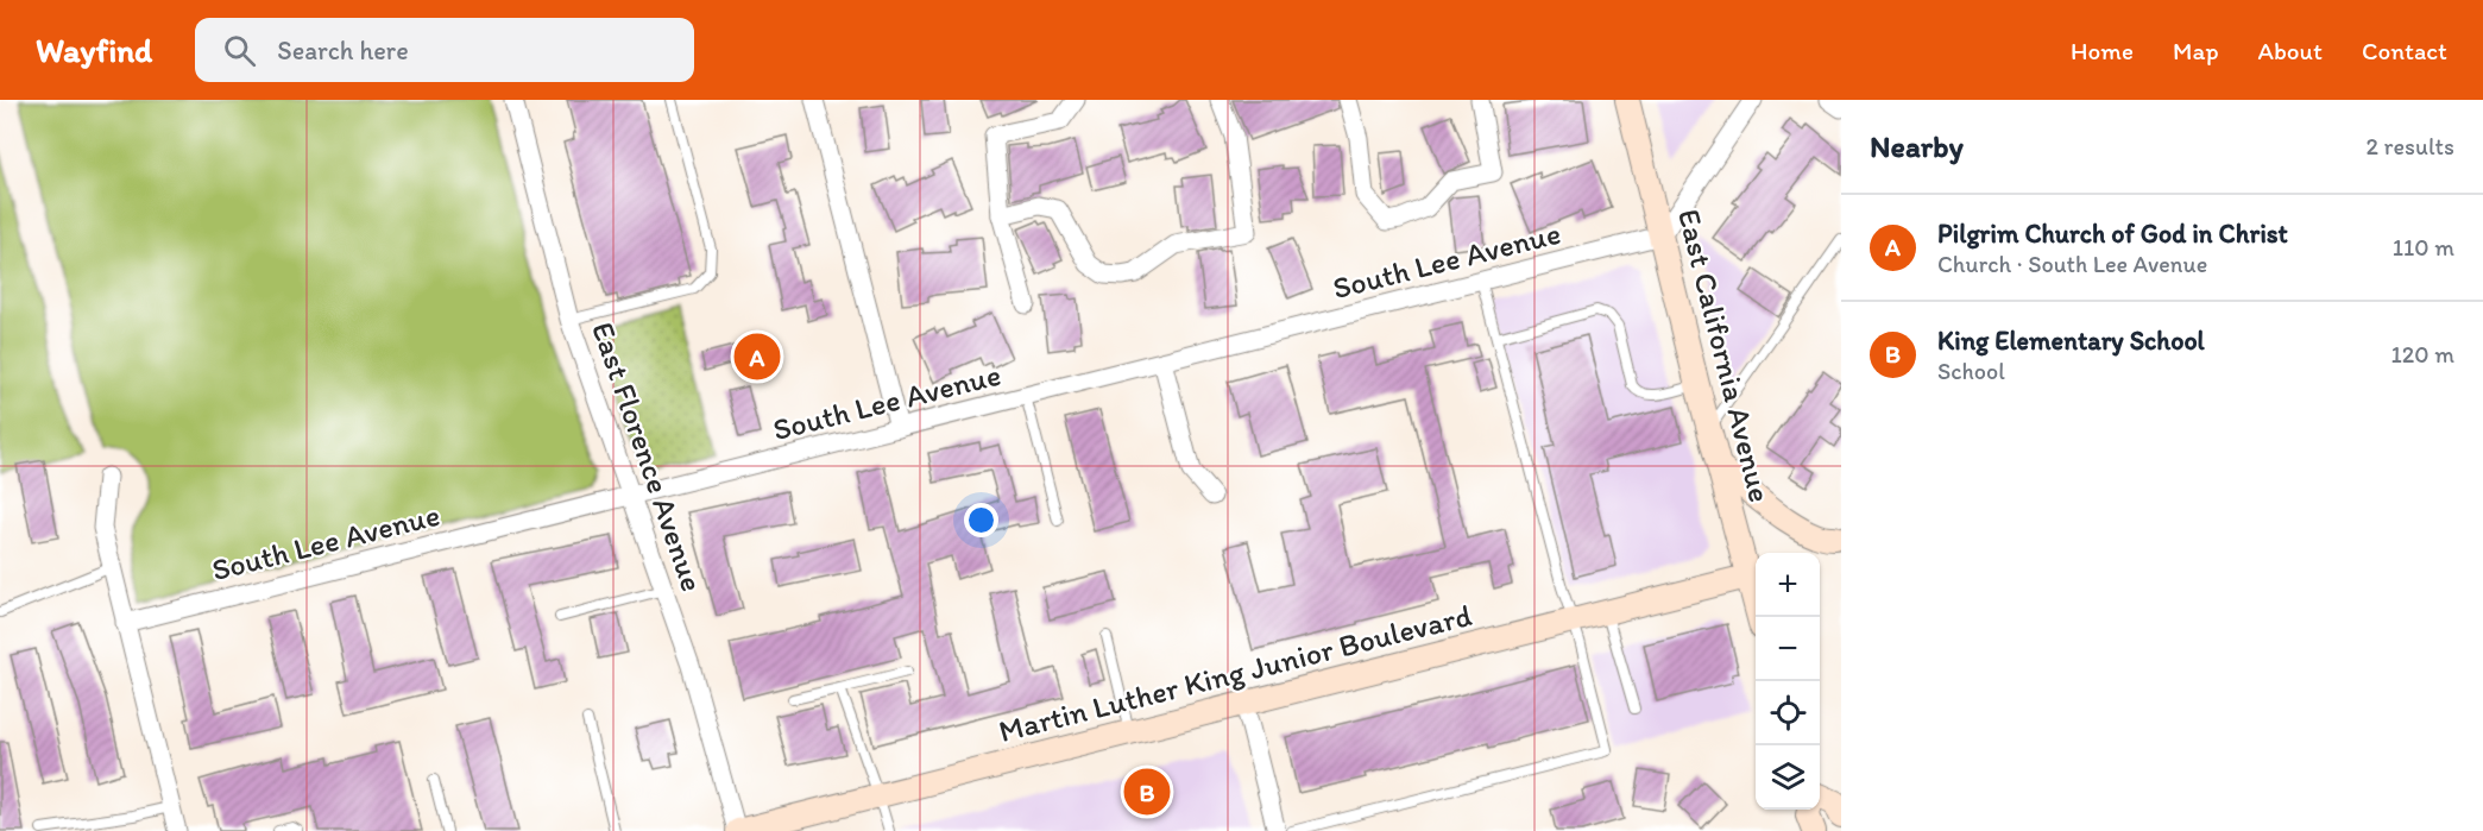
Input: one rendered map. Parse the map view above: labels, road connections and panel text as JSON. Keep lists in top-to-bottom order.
{
  "streets": {
    "street": [
      "South Lee Avenue",
      "East California Avenue",
      "East Florence Avenue",
      "Martin Luther King Junior Boulevard"
    ]
  },
  "crossings": [
    ["South Lee Avenue", "East California Avenue"],
    ["South Lee Avenue", "East Florence Avenue"],
    ["East California Avenue", "Martin Luther King Junior Boulevard"],
    ["East Florence Avenue", "Martin Luther King Junior Boulevard"]
  ],
  "page": {
    "header": "Wayfind",
    "search": "Search here",
    "nav": [
      "Home",
      "Map",
      "About",
      "Contact"
    ],
    "heading": ["Nearby", "2 results"],
    "list": [
      {
        "mark": "A",
        "name": "Pilgrim Church of God in Christ",
        "note": "Church · South Lee Avenue",
        "value": "110 m"
      },
      {
        "mark": "B",
        "name": "King Elementary School",
        "note": "School",
        "value": "120 m"
      }
    ],
    "pins": ["A", "B"],
    "map_buttons": ["+", "−"]
  }
}
